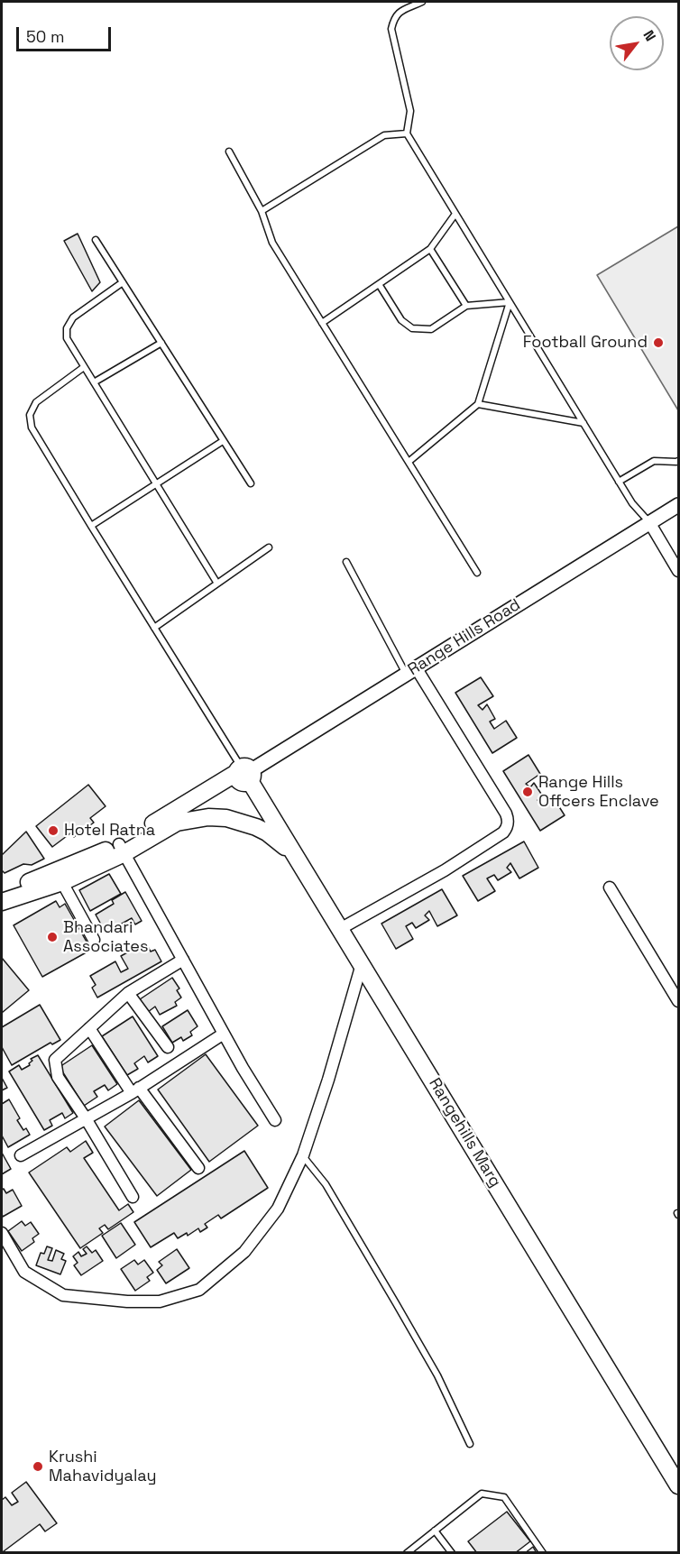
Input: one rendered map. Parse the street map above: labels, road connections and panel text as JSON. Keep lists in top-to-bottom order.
{
  "streets": {
    "main road": ["Range Hills Road", "Rangehills Marg"]
  },
  "crossings": [
    ["Range Hills Road", "Rangehills Marg"]
  ],
  "places": [
    "Football Ground",
    "Range Hills Offcers Enclave",
    "Hotel Ratna",
    "Bhandari Associates",
    "Krushi Mahavidyalay"
  ],
  "scale_bar": "50 m",
  "north": "top right"
}
